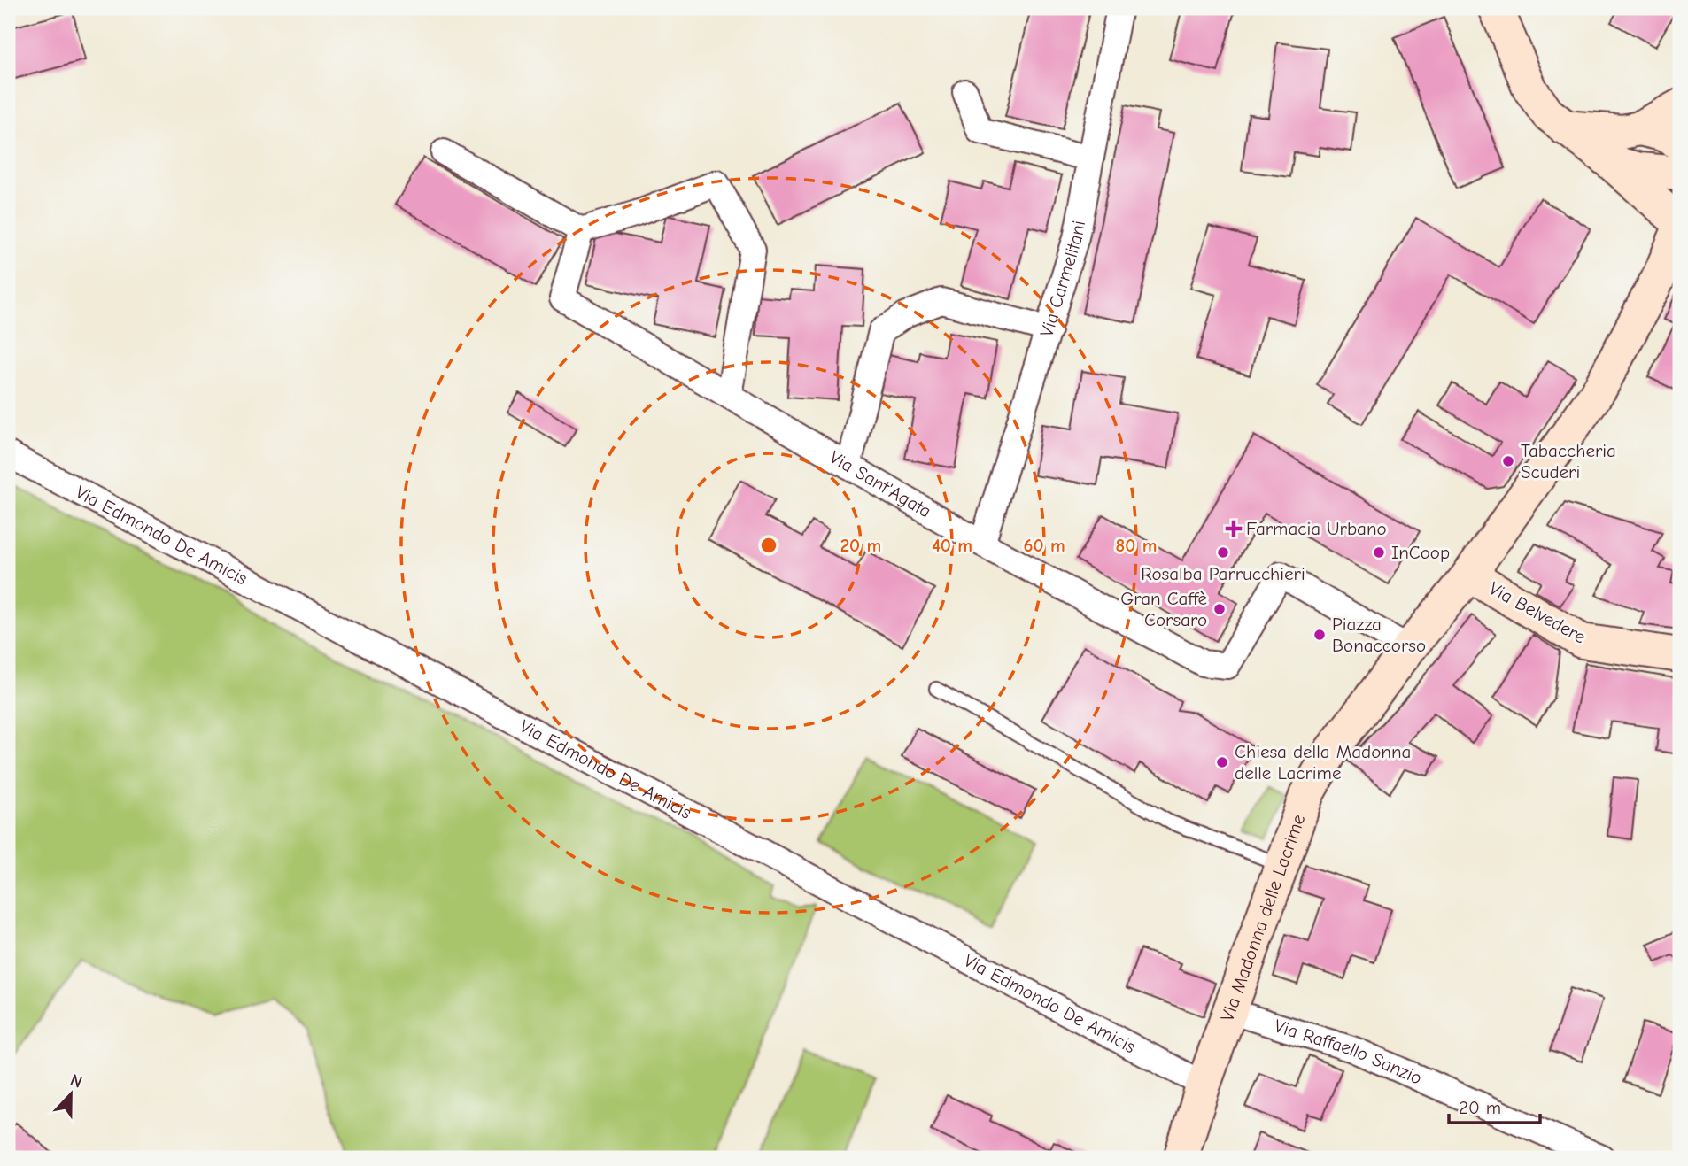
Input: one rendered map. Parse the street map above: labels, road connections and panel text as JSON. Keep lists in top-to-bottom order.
{
  "streets": {
    "main road": ["Via Belvedere", "Via Madonna delle Lacrime"],
    "street": [
      "Via Carmelitani",
      "Via Sant'Agata",
      "Via Edmondo De Amicis",
      "Via Raffaello Sanzio"
    ]
  },
  "crossings": [
    ["Via Carmelitani", "Via Sant'Agata"],
    ["Via Sant'Agata", "Via Madonna delle Lacrime"],
    ["Via Edmondo De Amicis", "Via Madonna delle Lacrime"],
    ["Via Belvedere", "Via Madonna delle Lacrime"],
    ["Via Madonna delle Lacrime", "Via Raffaello Sanzio"]
  ],
  "places": {
    "other": [
      "Tabaccheria Scuderi",
      "Rosalba Parrucchieri",
      "InCoop",
      "Gran Caffè Corsaro",
      "Piazza Bonaccorso",
      "Chiesa della Madonna delle Lacrime"
    ],
    "health": ["Farmacia Urbano"]
  },
  "scale_bar": "20 m",
  "north": "top",
  "rings": [
    "20 m",
    "40 m",
    "60 m",
    "80 m"
  ]
}
